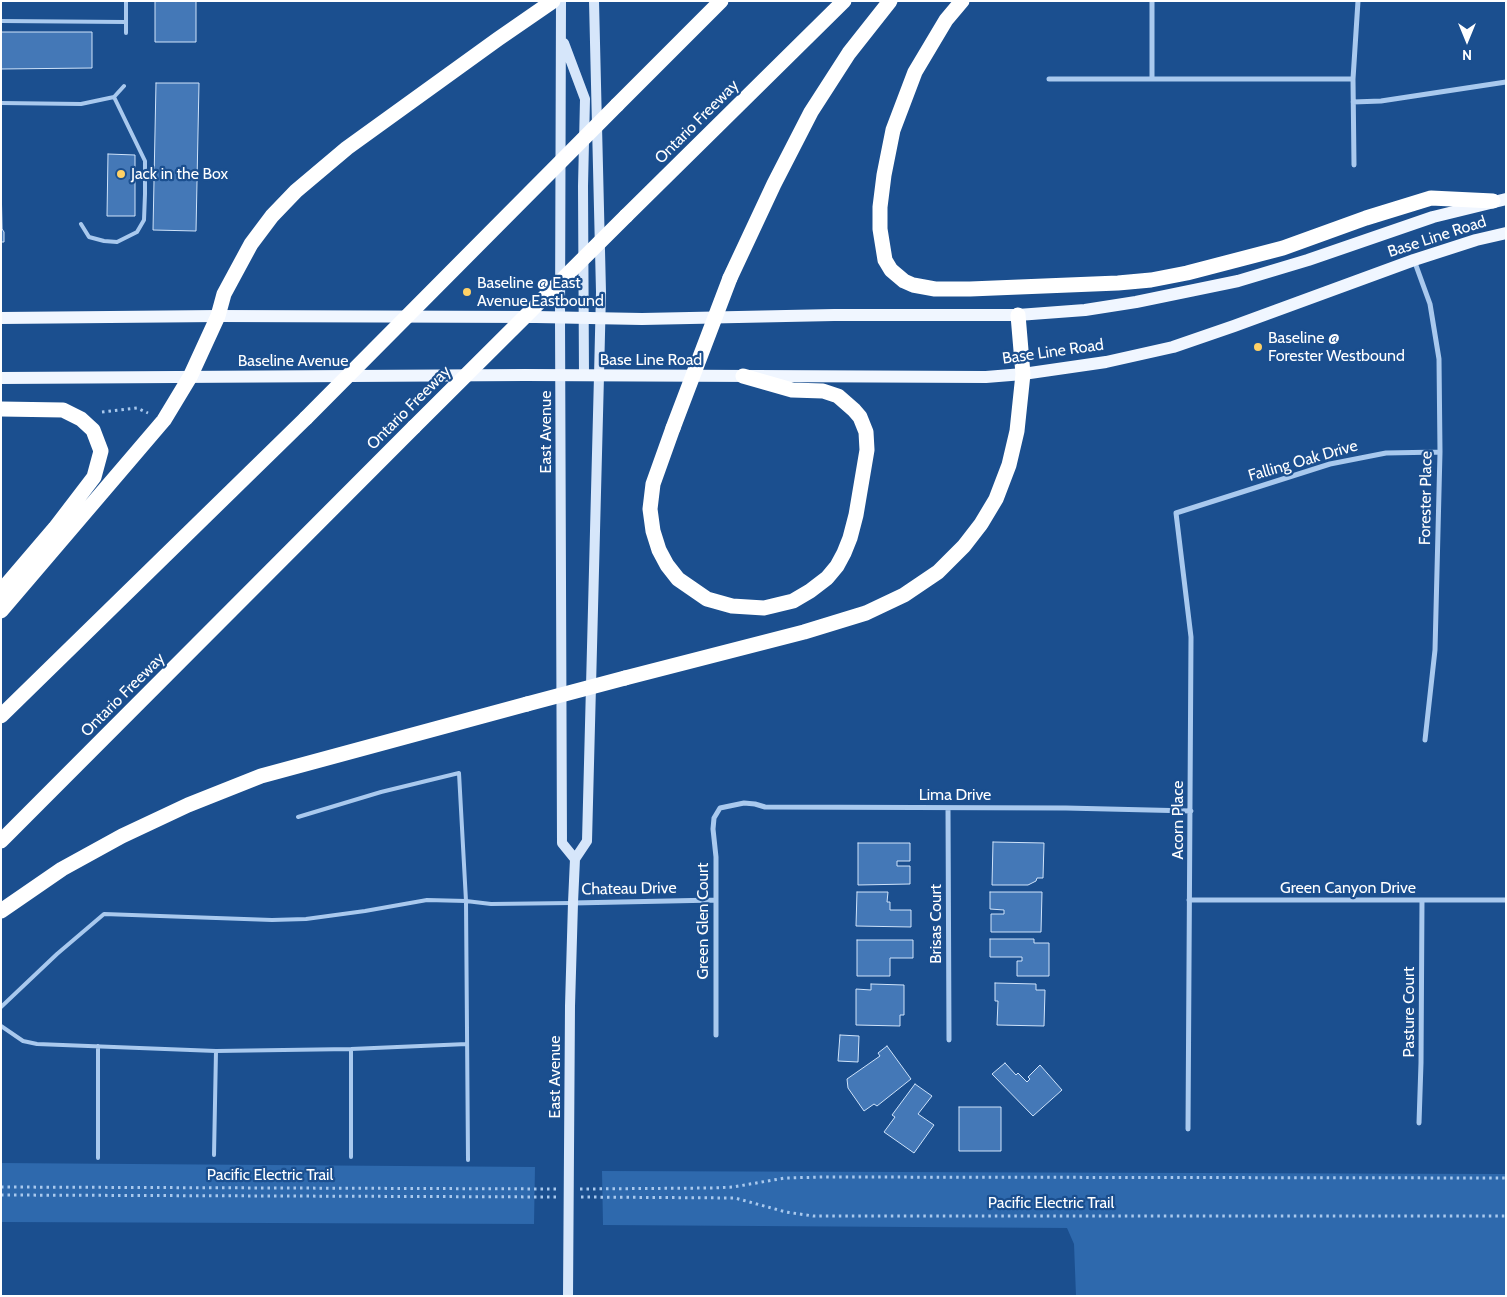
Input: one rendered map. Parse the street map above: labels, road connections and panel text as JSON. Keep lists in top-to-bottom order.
{
  "streets": {
    "highway": ["Ontario Freeway"],
    "main road": ["Base Line Road", "Baseline Avenue", "East Avenue"],
    "street": [
      "Falling Oak Drive",
      "Forester Place",
      "Lima Drive",
      "Acorn Place",
      "Green Canyon Drive",
      "Chateau Drive",
      "Green Glen Court",
      "Brisas Court",
      "Pasture Court"
    ],
    "path": ["Pacific Electric Trail"]
  },
  "crossings": [
    ["Base Line Road", "Baseline Avenue"],
    ["Base Line Road", "East Avenue"],
    ["Base Line Road", "Forester Place"],
    ["Baseline Avenue", "East Avenue"],
    ["East Avenue", "Chateau Drive"],
    ["Falling Oak Drive", "Forester Place"],
    ["Falling Oak Drive", "Acorn Place"],
    ["Lima Drive", "Acorn Place"],
    ["Lima Drive", "Green Glen Court"],
    ["Lima Drive", "Brisas Court"],
    ["Acorn Place", "Green Canyon Drive"],
    ["Green Canyon Drive", "Pasture Court"],
    ["Chateau Drive", "Green Glen Court"]
  ],
  "places": ["Jack in the Box", "Baseline @ East Avenue Eastbound", "Baseline @ Forester Westbound"],
  "north": "bottom"
}
